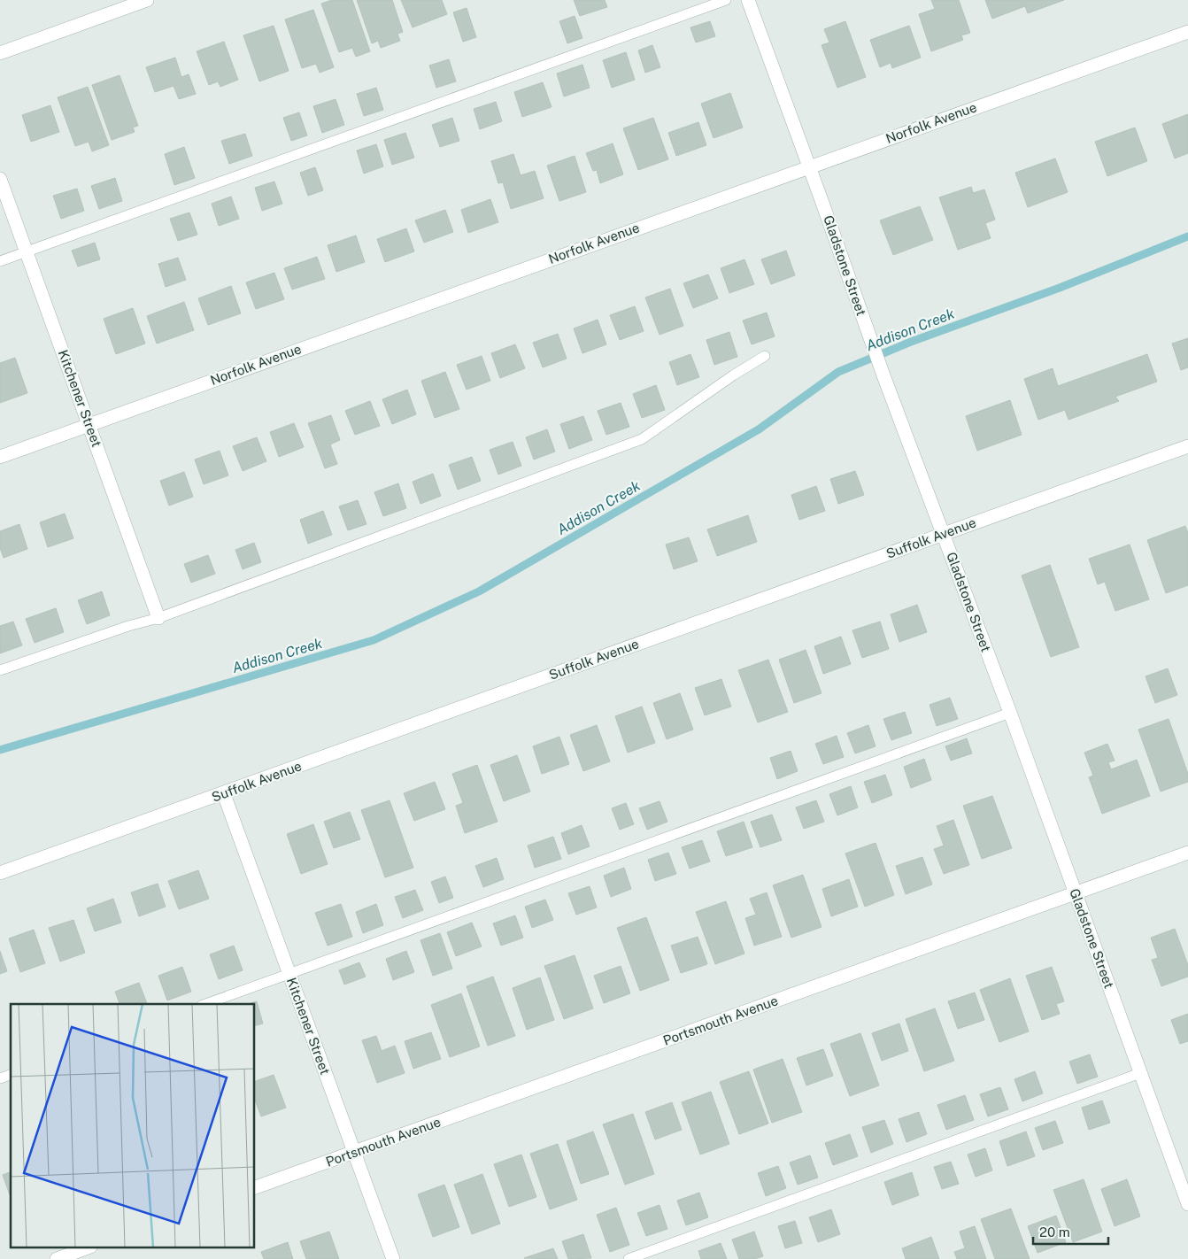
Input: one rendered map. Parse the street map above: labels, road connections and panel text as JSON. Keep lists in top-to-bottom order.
{
  "streets": {
    "street": [
      "Norfolk Avenue",
      "Gladstone Street",
      "Kitchener Street",
      "Suffolk Avenue",
      "Portsmouth Avenue"
    ]
  },
  "crossings": [
    ["Norfolk Avenue", "Gladstone Street"],
    ["Norfolk Avenue", "Kitchener Street"],
    ["Gladstone Street", "Suffolk Avenue"],
    ["Gladstone Street", "Portsmouth Avenue"],
    ["Kitchener Street", "Suffolk Avenue"],
    ["Kitchener Street", "Portsmouth Avenue"]
  ],
  "water": ["Addison Creek"],
  "scale_bar": "20 m"
}
